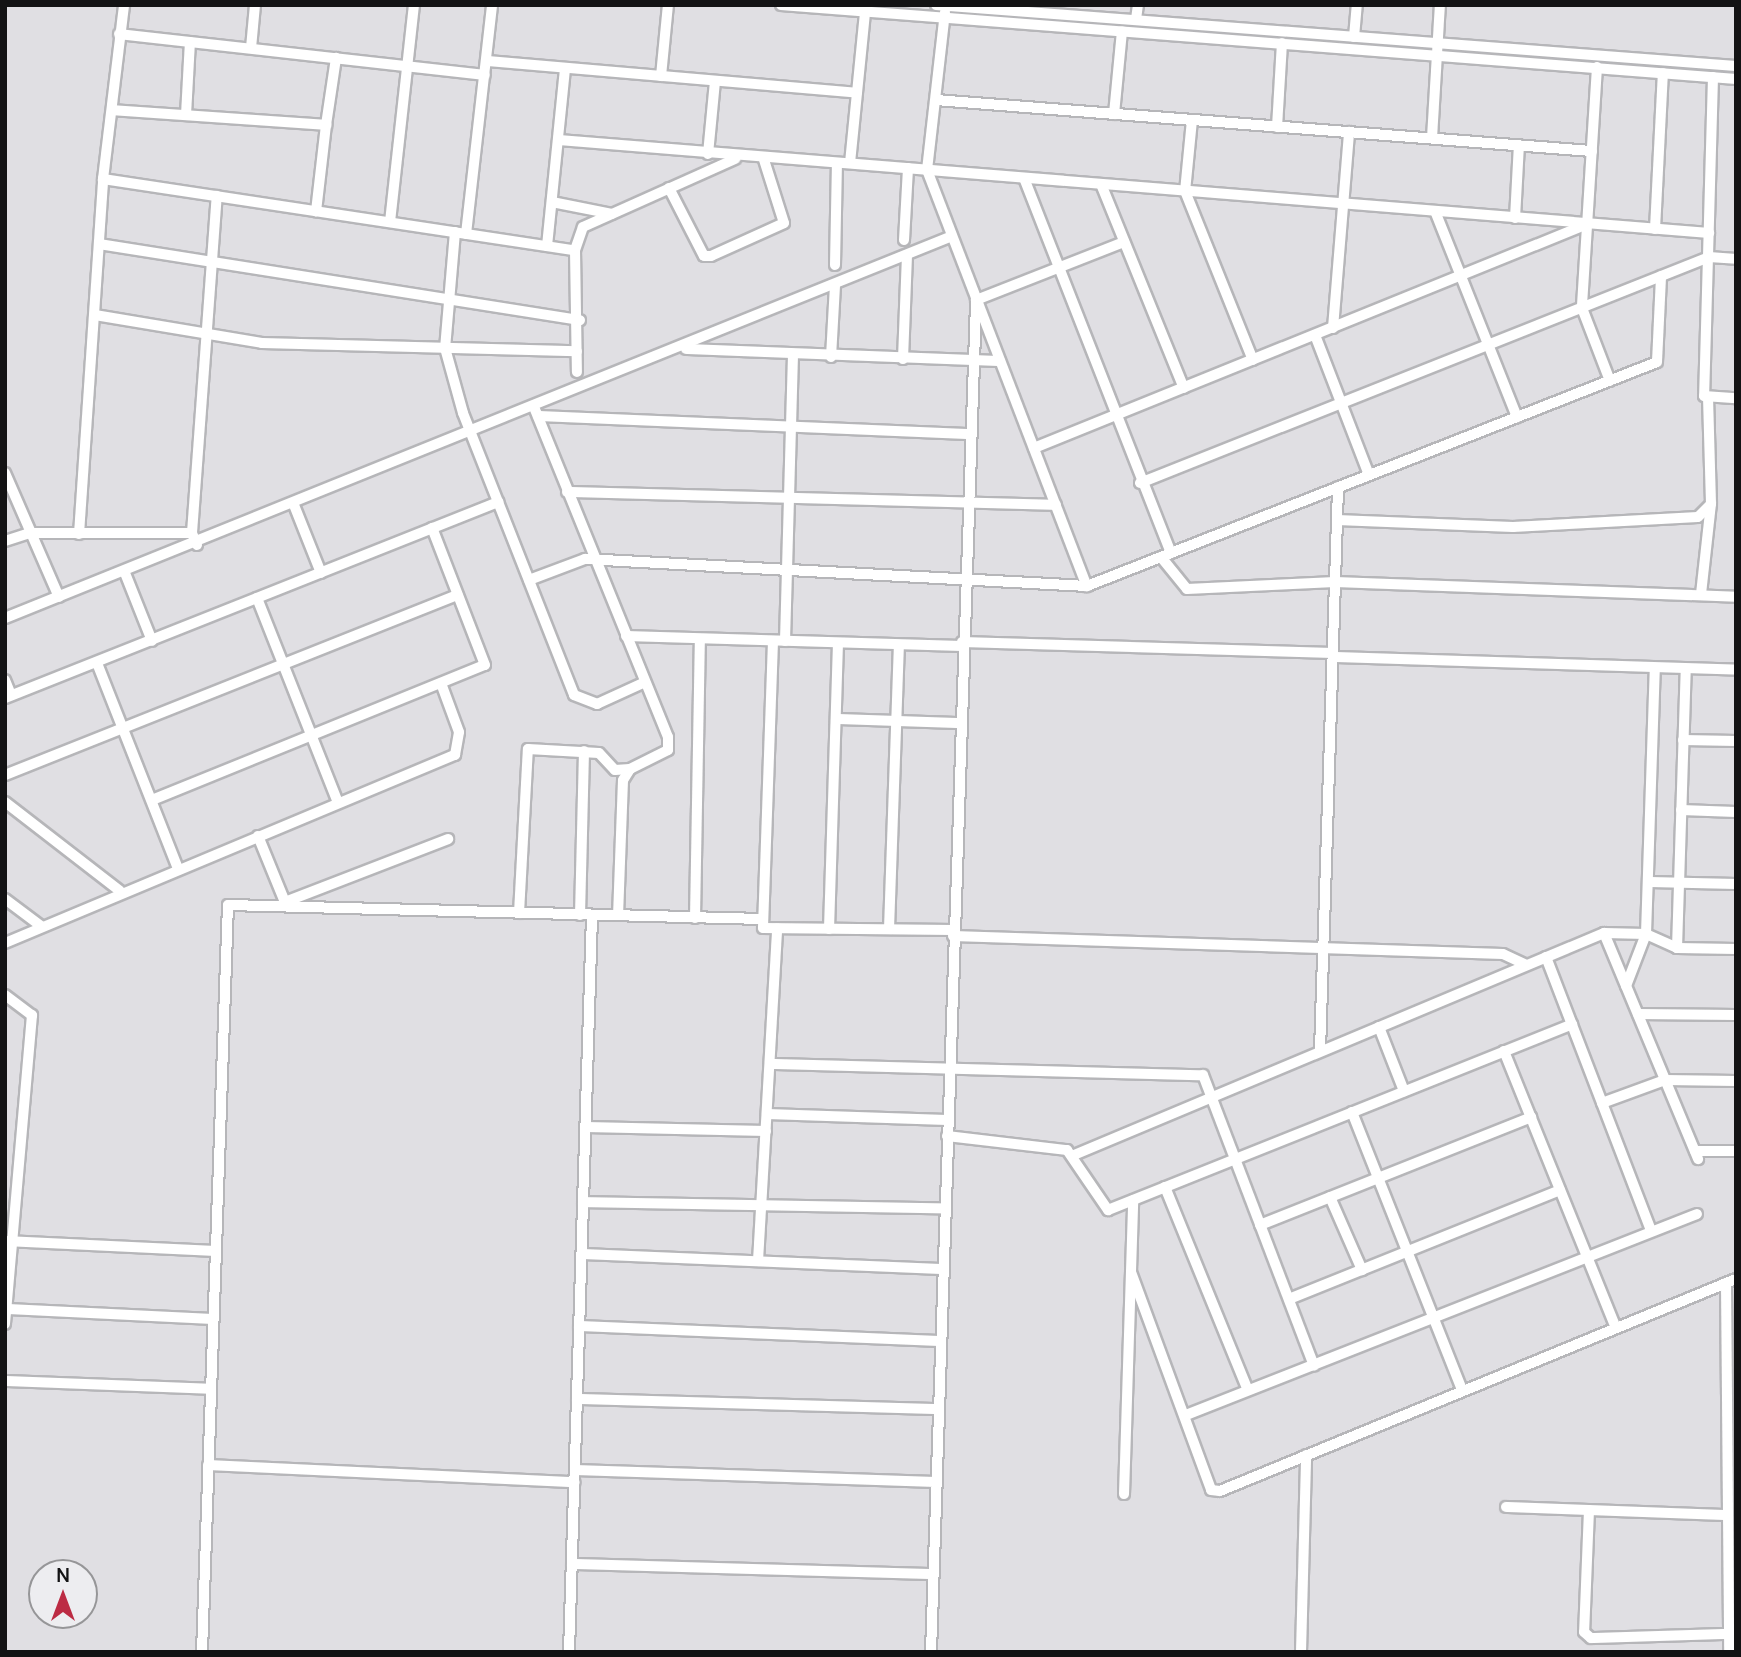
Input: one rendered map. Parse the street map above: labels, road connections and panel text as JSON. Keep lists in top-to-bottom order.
{
  "north": "top"
}
